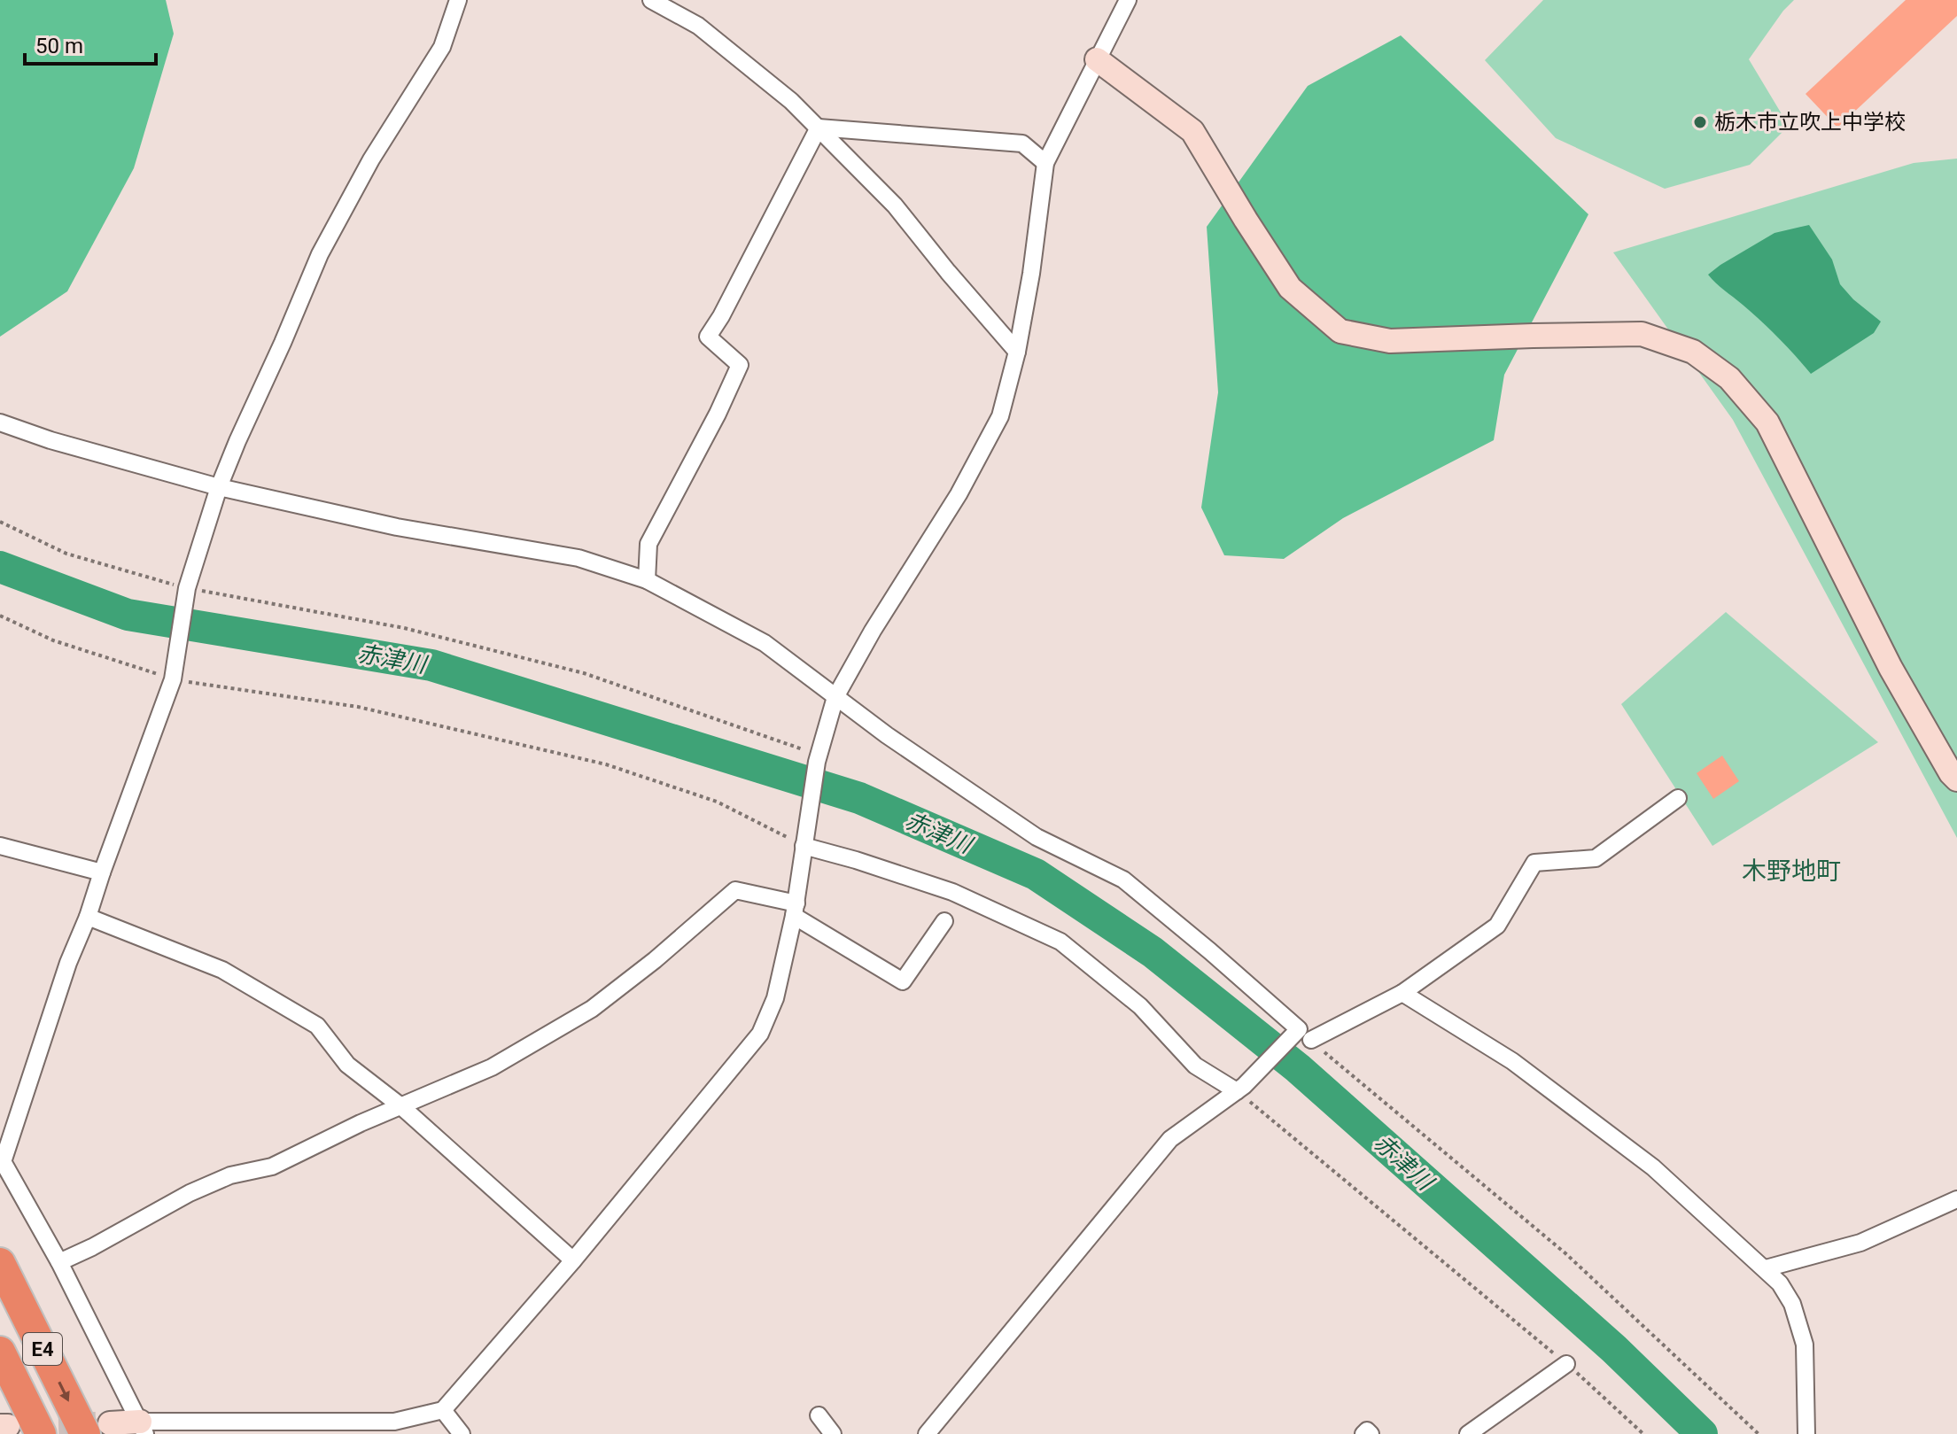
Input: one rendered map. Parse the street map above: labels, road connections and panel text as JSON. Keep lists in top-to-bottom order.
{
  "streets": {
    "highway": ["E4"]
  },
  "districts": ["木野地町"],
  "water": ["赤津川"],
  "places": ["栃木市立吹上中学校"],
  "scale_bar": "50 m"
}
